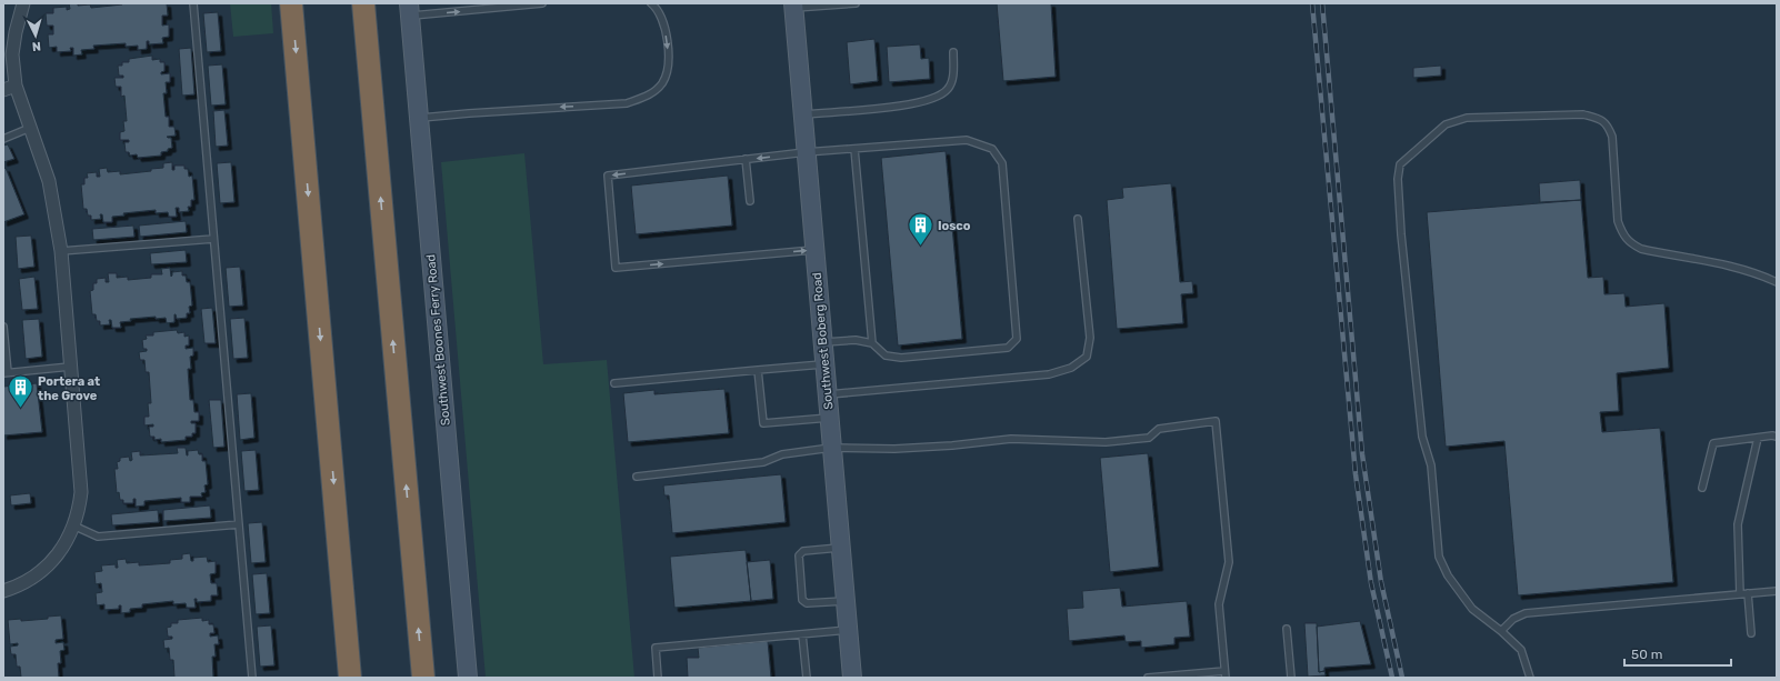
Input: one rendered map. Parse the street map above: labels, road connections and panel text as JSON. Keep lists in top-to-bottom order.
{
  "streets": {
    "street": ["Southwest Boones Ferry Road", "Southwest Boberg Road"]
  },
  "places": {
    "building": ["Iosco", "Portera at the Grove"]
  },
  "scale_bar": "50 m",
  "north": "bottom"
}
